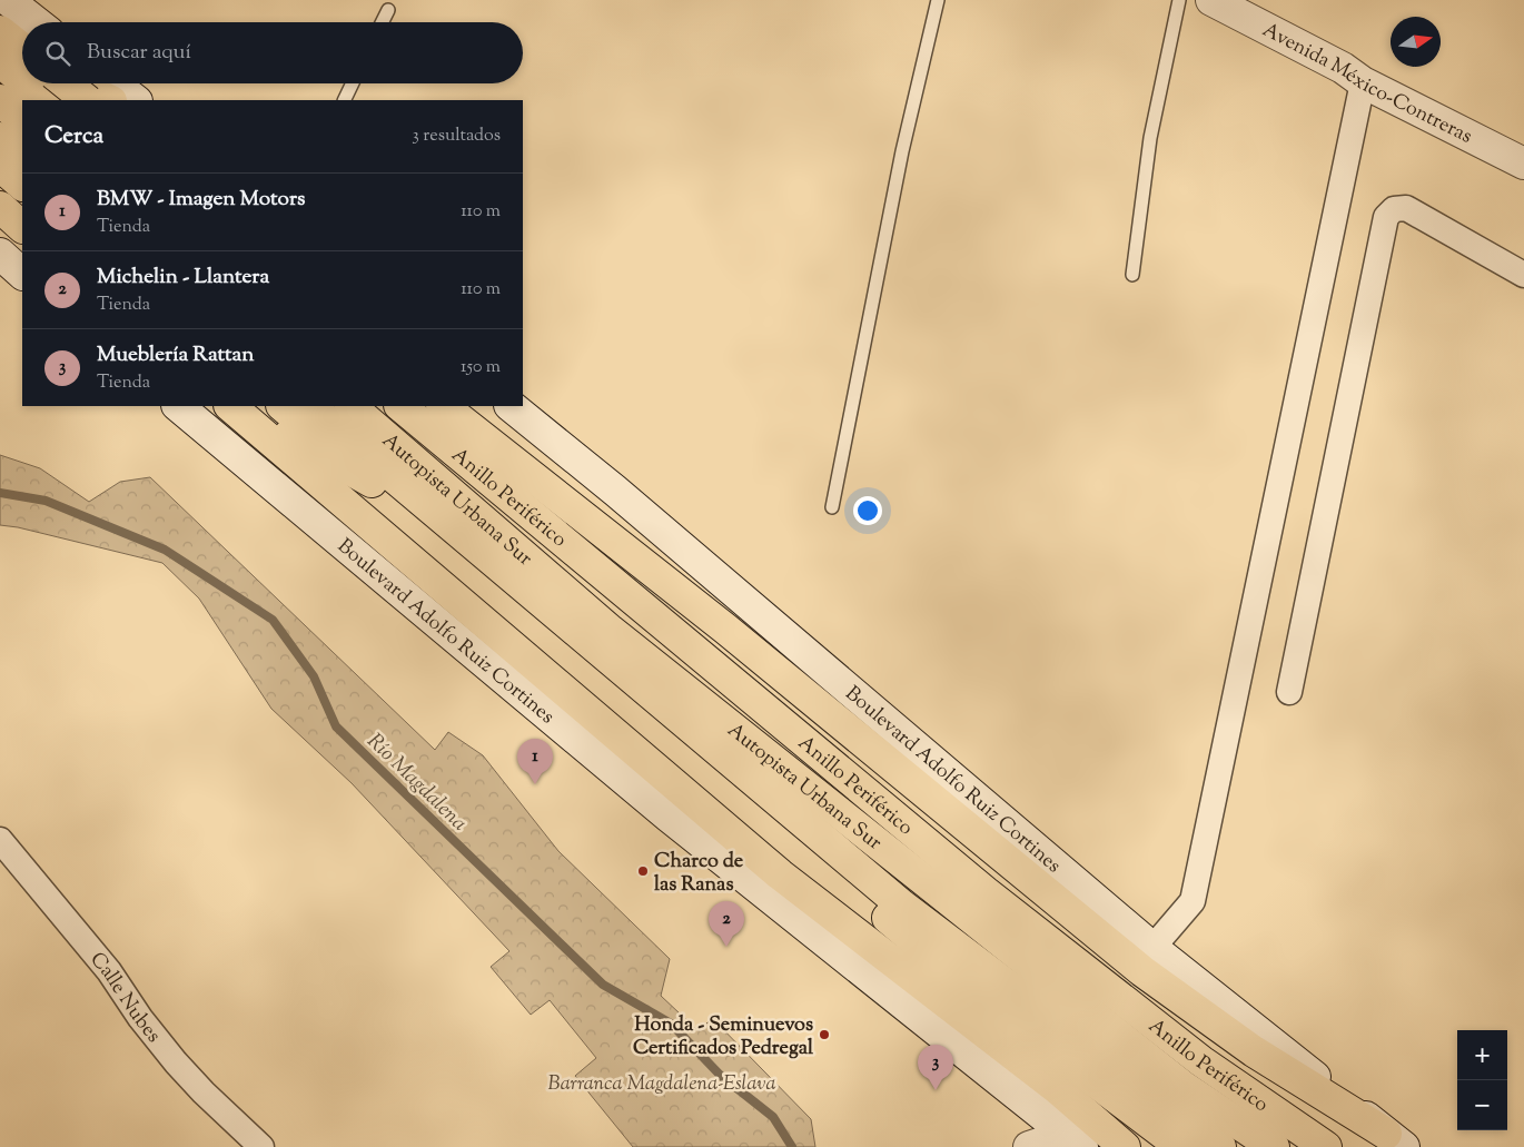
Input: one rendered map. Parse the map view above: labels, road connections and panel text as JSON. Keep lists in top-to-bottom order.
{
  "streets": {
    "highway": ["Anillo Periférico", "Autopista Urbana Sur"],
    "main road": ["Avenida México-Contreras", "Boulevard Adolfo Ruiz Cortines"],
    "street": ["Calle Nubes"]
  },
  "water": ["Río Magdalena"],
  "parks": ["Barranca Magdalena-Eslava"],
  "places": ["Charco de las Ranas", "Honda - Seminuevos Certificados Pedregal"],
  "north": "right",
  "page": {
    "search": "Buscar aquí",
    "heading": ["Cerca", "3 resultados"],
    "list": [
      {
        "mark": "1",
        "name": "BMW - Imagen Motors",
        "note": "Tienda",
        "value": "110 m"
      },
      {
        "mark": "2",
        "name": "Michelin - Llantera",
        "note": "Tienda",
        "value": "110 m"
      },
      {
        "mark": "3",
        "name": "Mueblería Rattan",
        "note": "Tienda",
        "value": "150 m"
      }
    ],
    "pins": ["1", "2", "3"],
    "map_buttons": ["+", "−"]
  }
}
